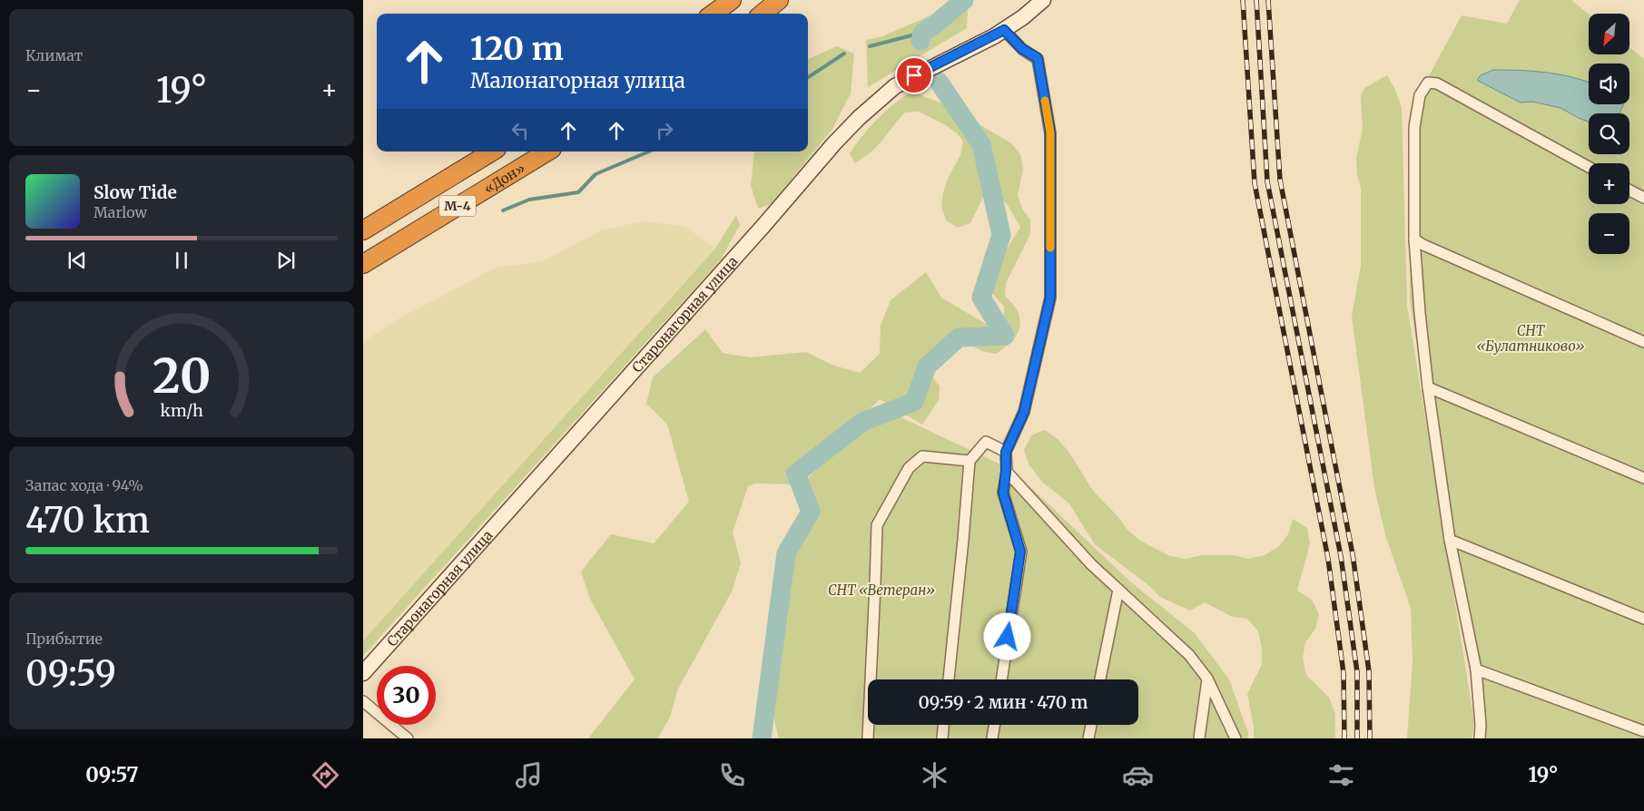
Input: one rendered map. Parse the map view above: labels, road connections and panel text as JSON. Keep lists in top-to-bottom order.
{
  "streets": {
    "highway": ["«Дон»", "М-4"],
    "main road": ["Старонагорная улица"]
  },
  "parks": ["СНТ «Булатниково»", "СНТ «Ветеран»"],
  "north": "bottom left",
  "page": {
    "tile": [
      "Климат",
      ["Запас хода · 94%", "470 km"],
      ["Прибытие", "09:59"]
    ],
    "map_buttons": ["+", "−"],
    "turn": ["120 m", "Малонагорная улица"],
    "heat": ["−", "19°", "+"],
    "song": ["Slow Tide", "Marlow"],
    "limit": "30",
    "trip": "09:59 · 2 мин · 470 m",
    "tabs": ["09:57", "19°"],
    "gauge": ["20", "km/h"]
  }
}
